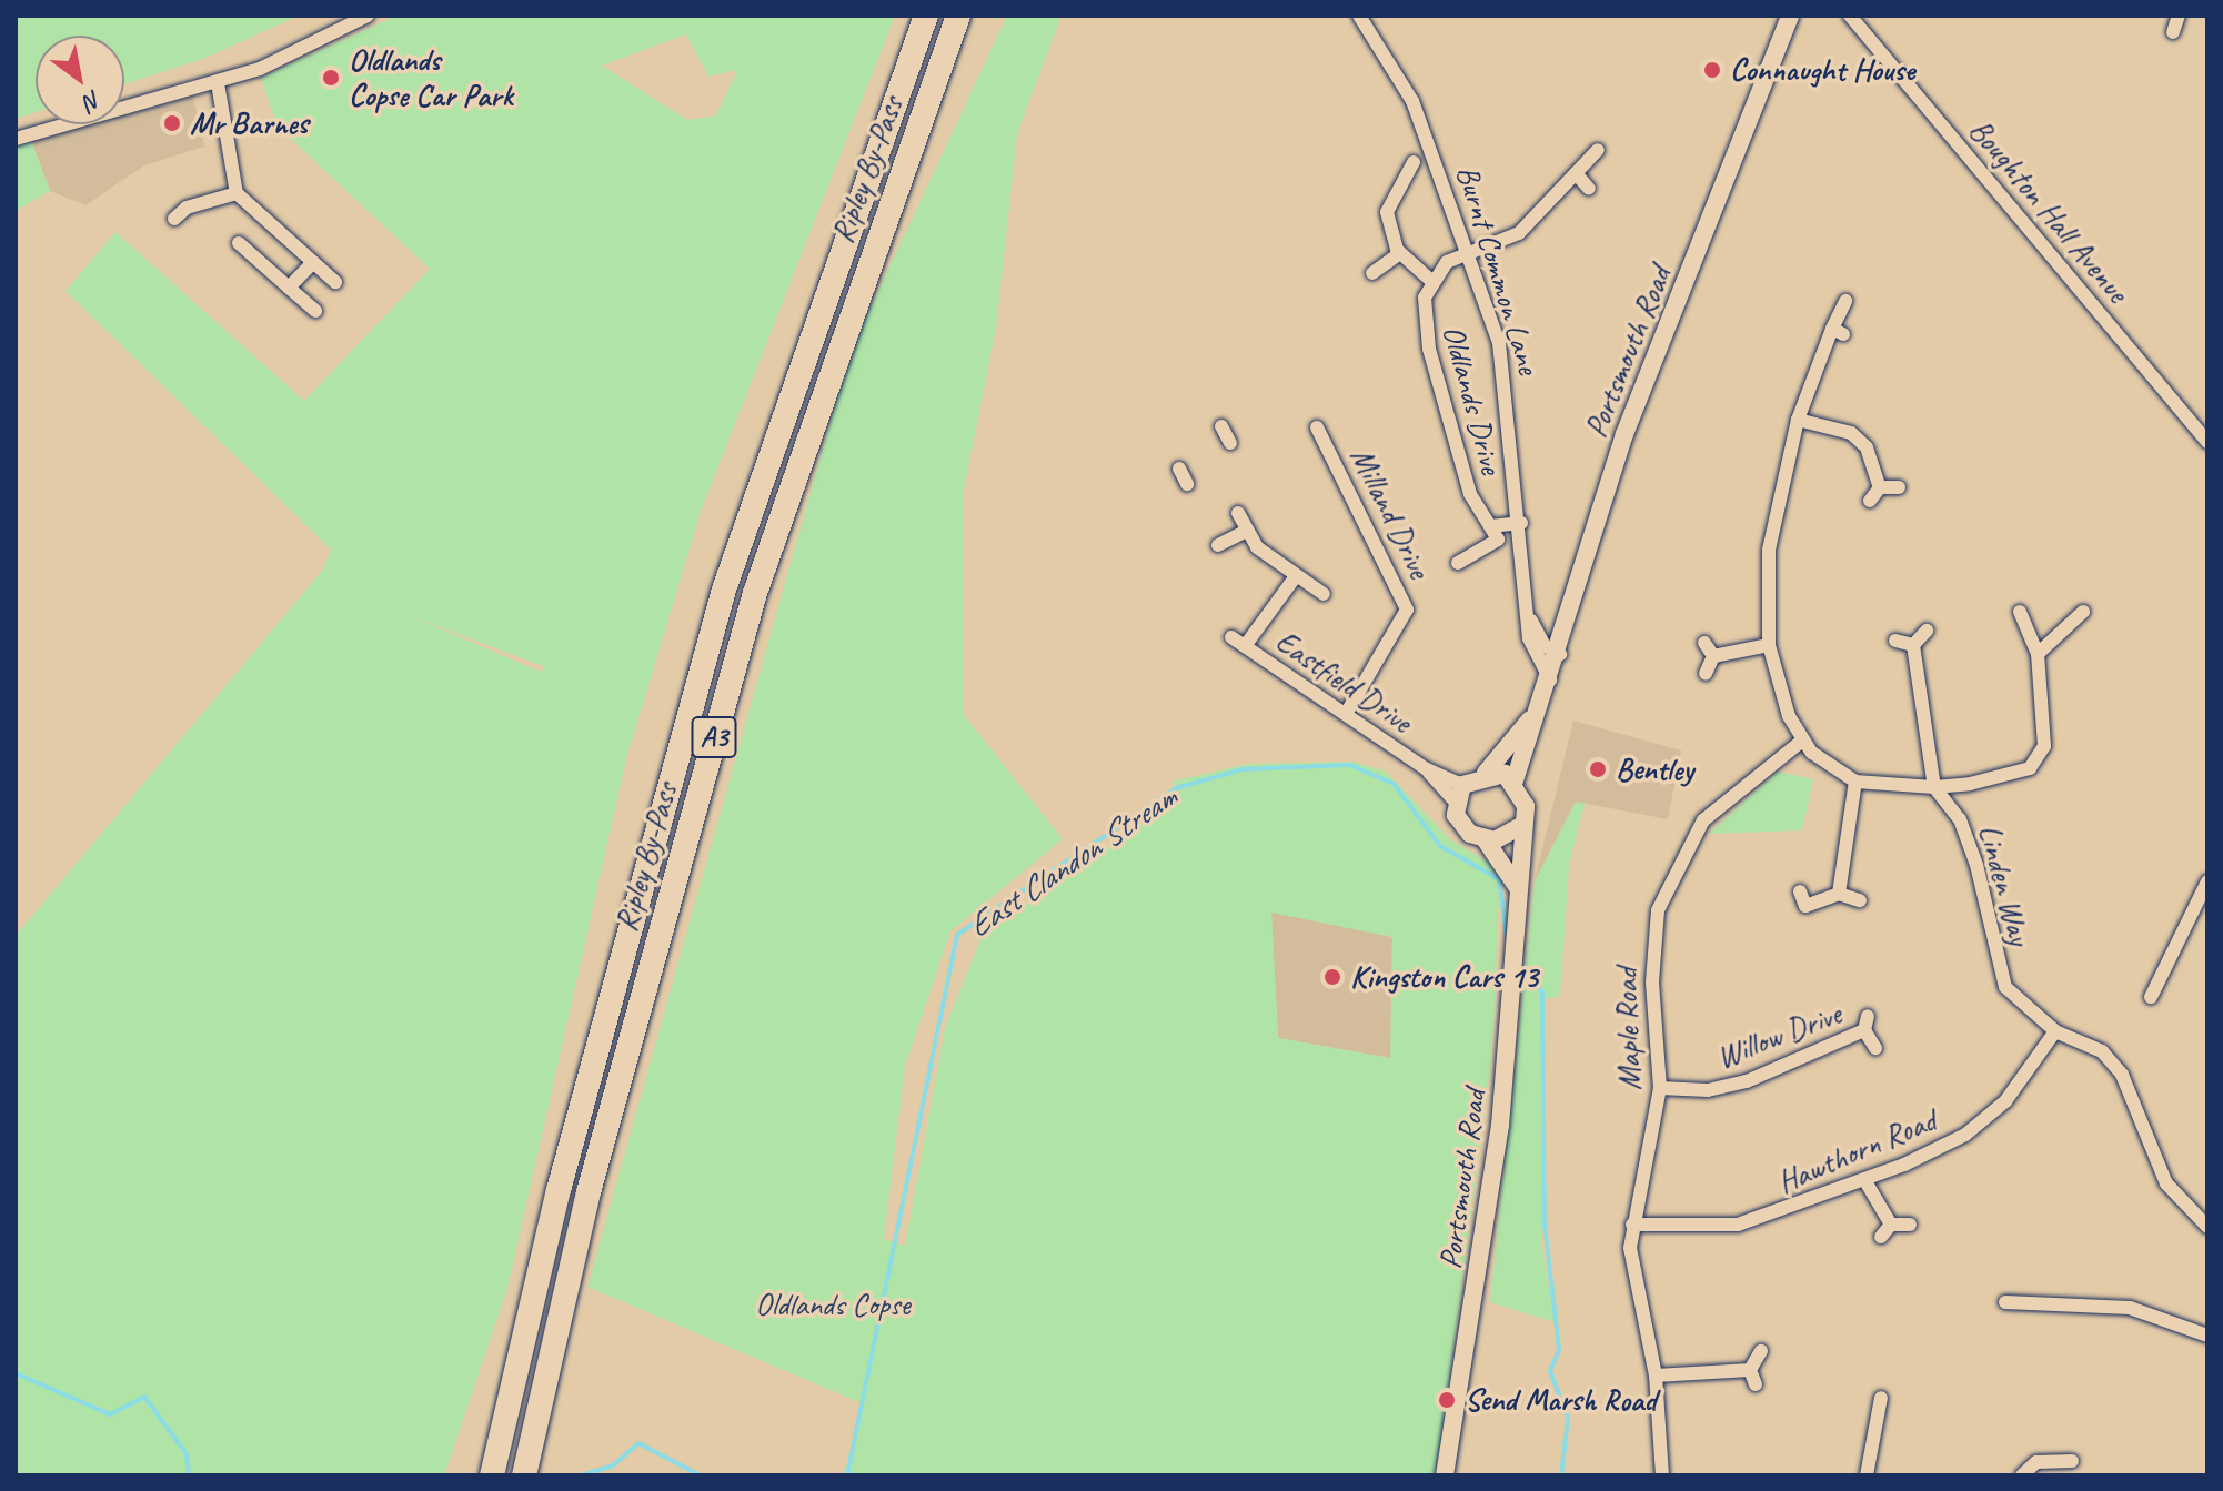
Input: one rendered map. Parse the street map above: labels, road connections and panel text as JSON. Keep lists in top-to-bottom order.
{
  "streets": {
    "highway": ["Ripley By-Pass", "A3"],
    "main road": ["Portsmouth Road"],
    "street": [
      "Boughton Hall Avenue",
      "Burnt Common Lane",
      "Oldlands Drive",
      "Milland Drive",
      "Eastfield Drive",
      "Linden Way",
      "Maple Road",
      "Willow Drive",
      "Hawthorn Road"
    ]
  },
  "crossings": [
    ["Burnt Common Lane", "Portsmouth Road"],
    ["Portsmouth Road", "Eastfield Drive"],
    ["Milland Drive", "Eastfield Drive"],
    ["Linden Way", "Hawthorn Road"],
    ["Maple Road", "Willow Drive"],
    ["Maple Road", "Hawthorn Road"]
  ],
  "water": ["East Clandon Stream"],
  "parks": ["Oldlands Copse"],
  "places": [
    "Connaught House",
    "Oldlands Copse Car Park",
    "Mr Barnes",
    "Bentley",
    "Kingston Cars 13",
    "Send Marsh Road"
  ],
  "north": "bottom right"
}
